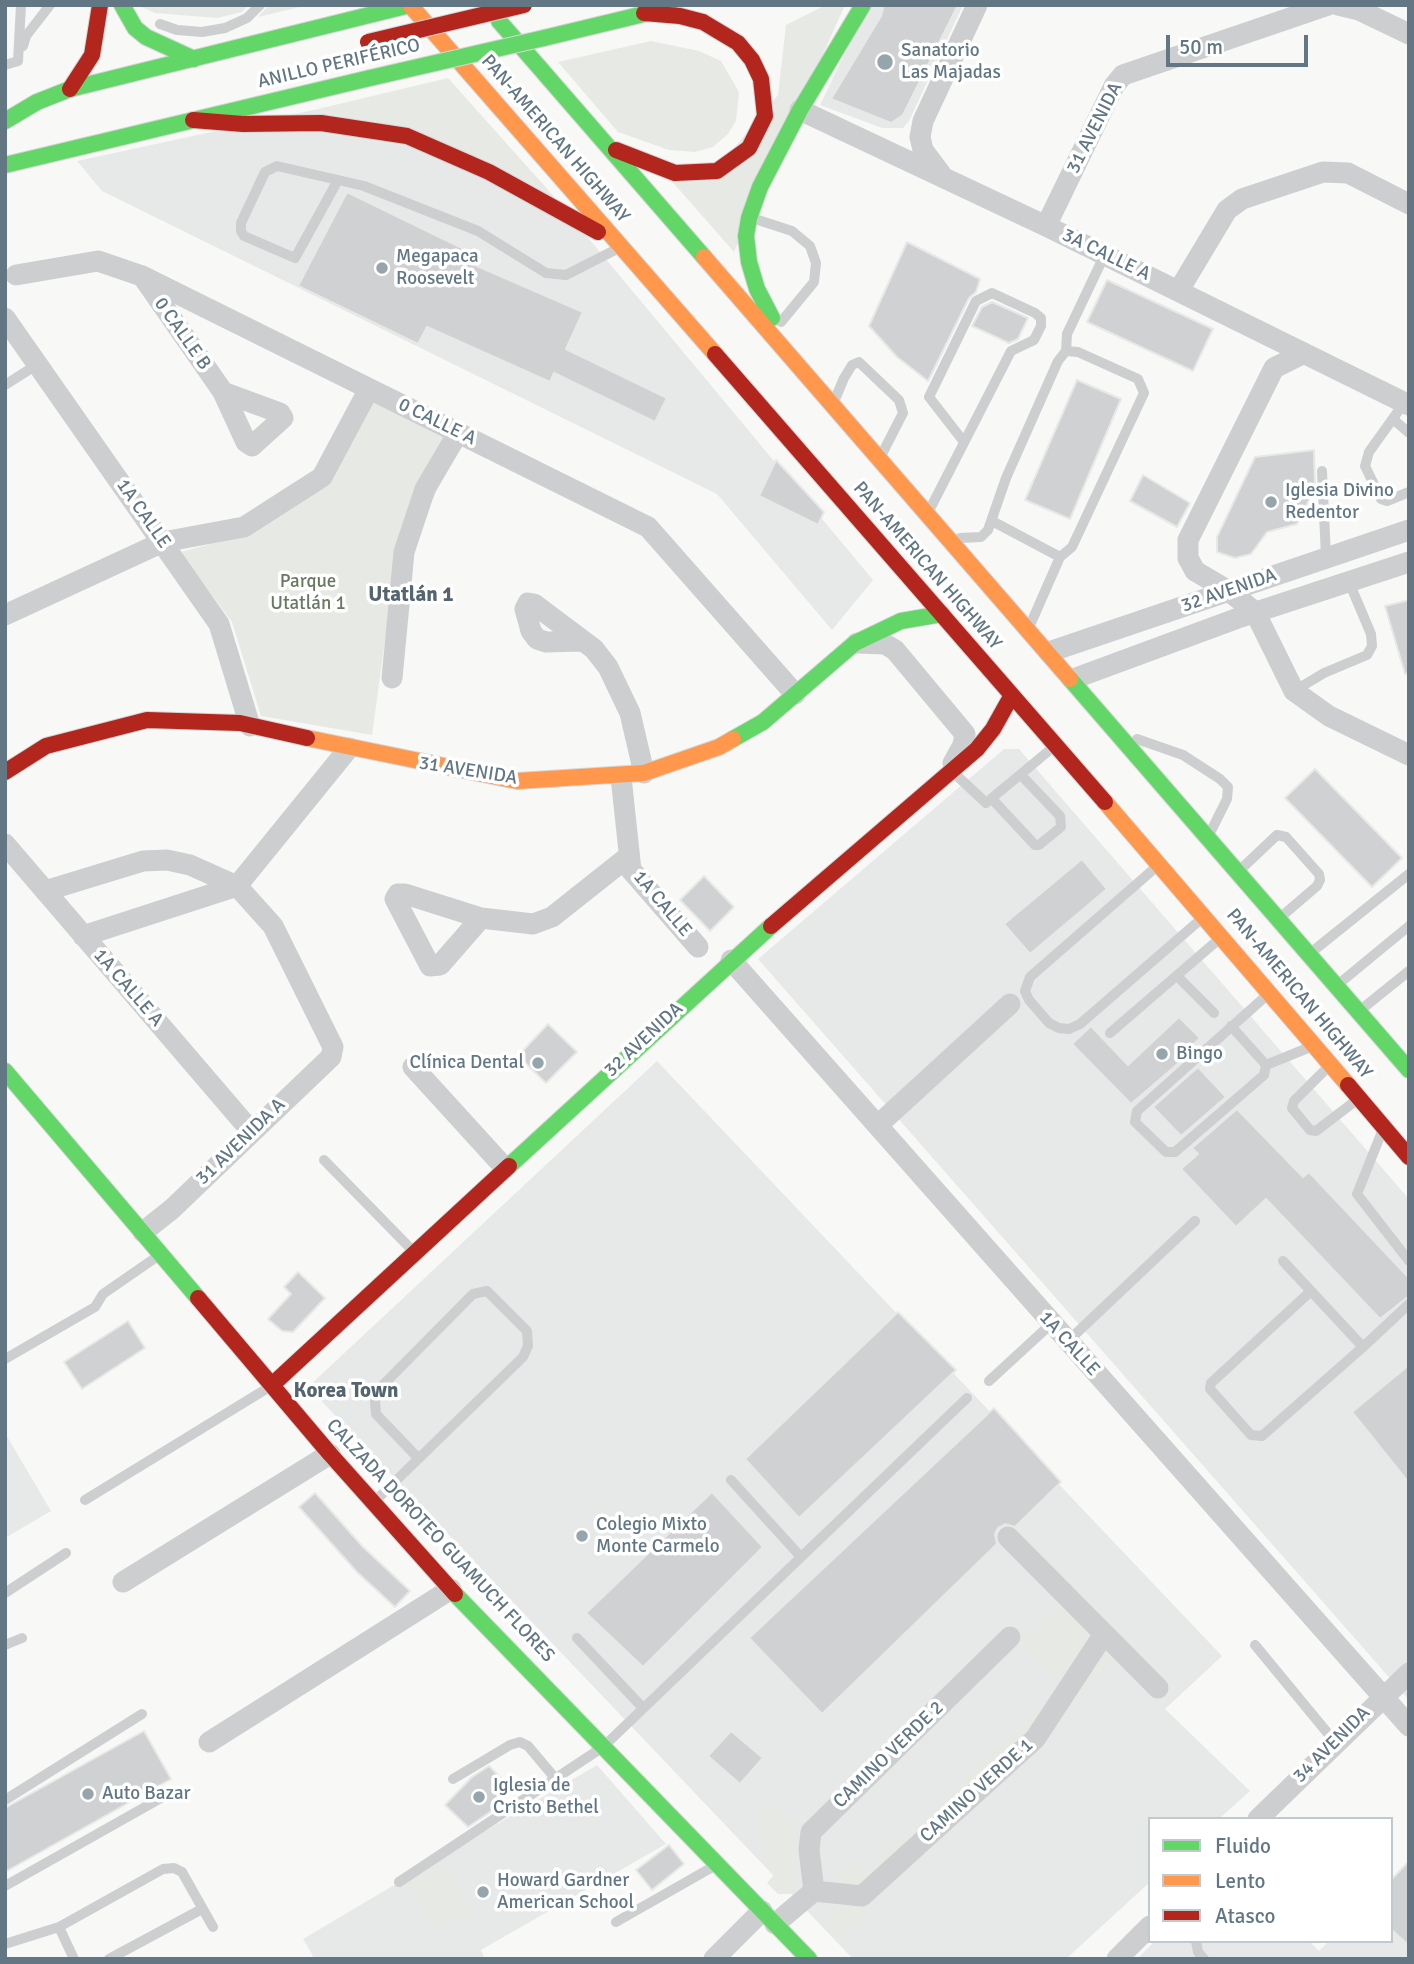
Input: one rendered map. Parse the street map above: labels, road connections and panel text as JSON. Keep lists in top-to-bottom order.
{
  "streets": {
    "main road": [
      "ANILLO PERIFÉRICO",
      "31 AVENIDA",
      "PAN-AMERICAN HIGHWAY",
      "32 AVENIDA",
      "CALZADA DOROTEO GUAMUCH FLORES"
    ],
    "street": [
      "3A CALLE A",
      "0 CALLE B",
      "0 CALLE A",
      "1A CALLE",
      "1A CALLE A",
      "31 AVENIDA A",
      "34 AVENIDA",
      "CAMINO VERDE 2",
      "CAMINO VERDE 1"
    ]
  },
  "crossings": [
    ["31 AVENIDA", "PAN-AMERICAN HIGHWAY"],
    ["31 AVENIDA", "3A CALLE A"],
    ["31 AVENIDA", "0 CALLE A"],
    ["31 AVENIDA", "1A CALLE"],
    ["PAN-AMERICAN HIGHWAY", "32 AVENIDA"],
    ["0 CALLE B", "0 CALLE A"],
    ["1A CALLE", "32 AVENIDA"],
    ["1A CALLE", "34 AVENIDA"],
    ["32 AVENIDA", "CALZADA DOROTEO GUAMUCH FLORES"],
    ["1A CALLE A", "31 AVENIDA A"],
    ["31 AVENIDA A", "CALZADA DOROTEO GUAMUCH FLORES"],
    ["CAMINO VERDE 2", "CAMINO VERDE 1"]
  ],
  "districts": ["Utatlán 1", "Korea Town"],
  "parks": ["Parque Utatlán 1"],
  "places": [
    "Sanatorio Las Majadas",
    "Megapaca Roosevelt",
    "Iglesia Divino Redentor",
    "Bingo",
    "Clínica Dental",
    "Colegio Mixto Monte Carmelo",
    "Auto Bazar",
    "Iglesia de Cristo Bethel",
    "Howard Gardner American School"
  ],
  "legend": ["Fluido", "Lento", "Atasco"],
  "scale_bar": "50 m"
}
